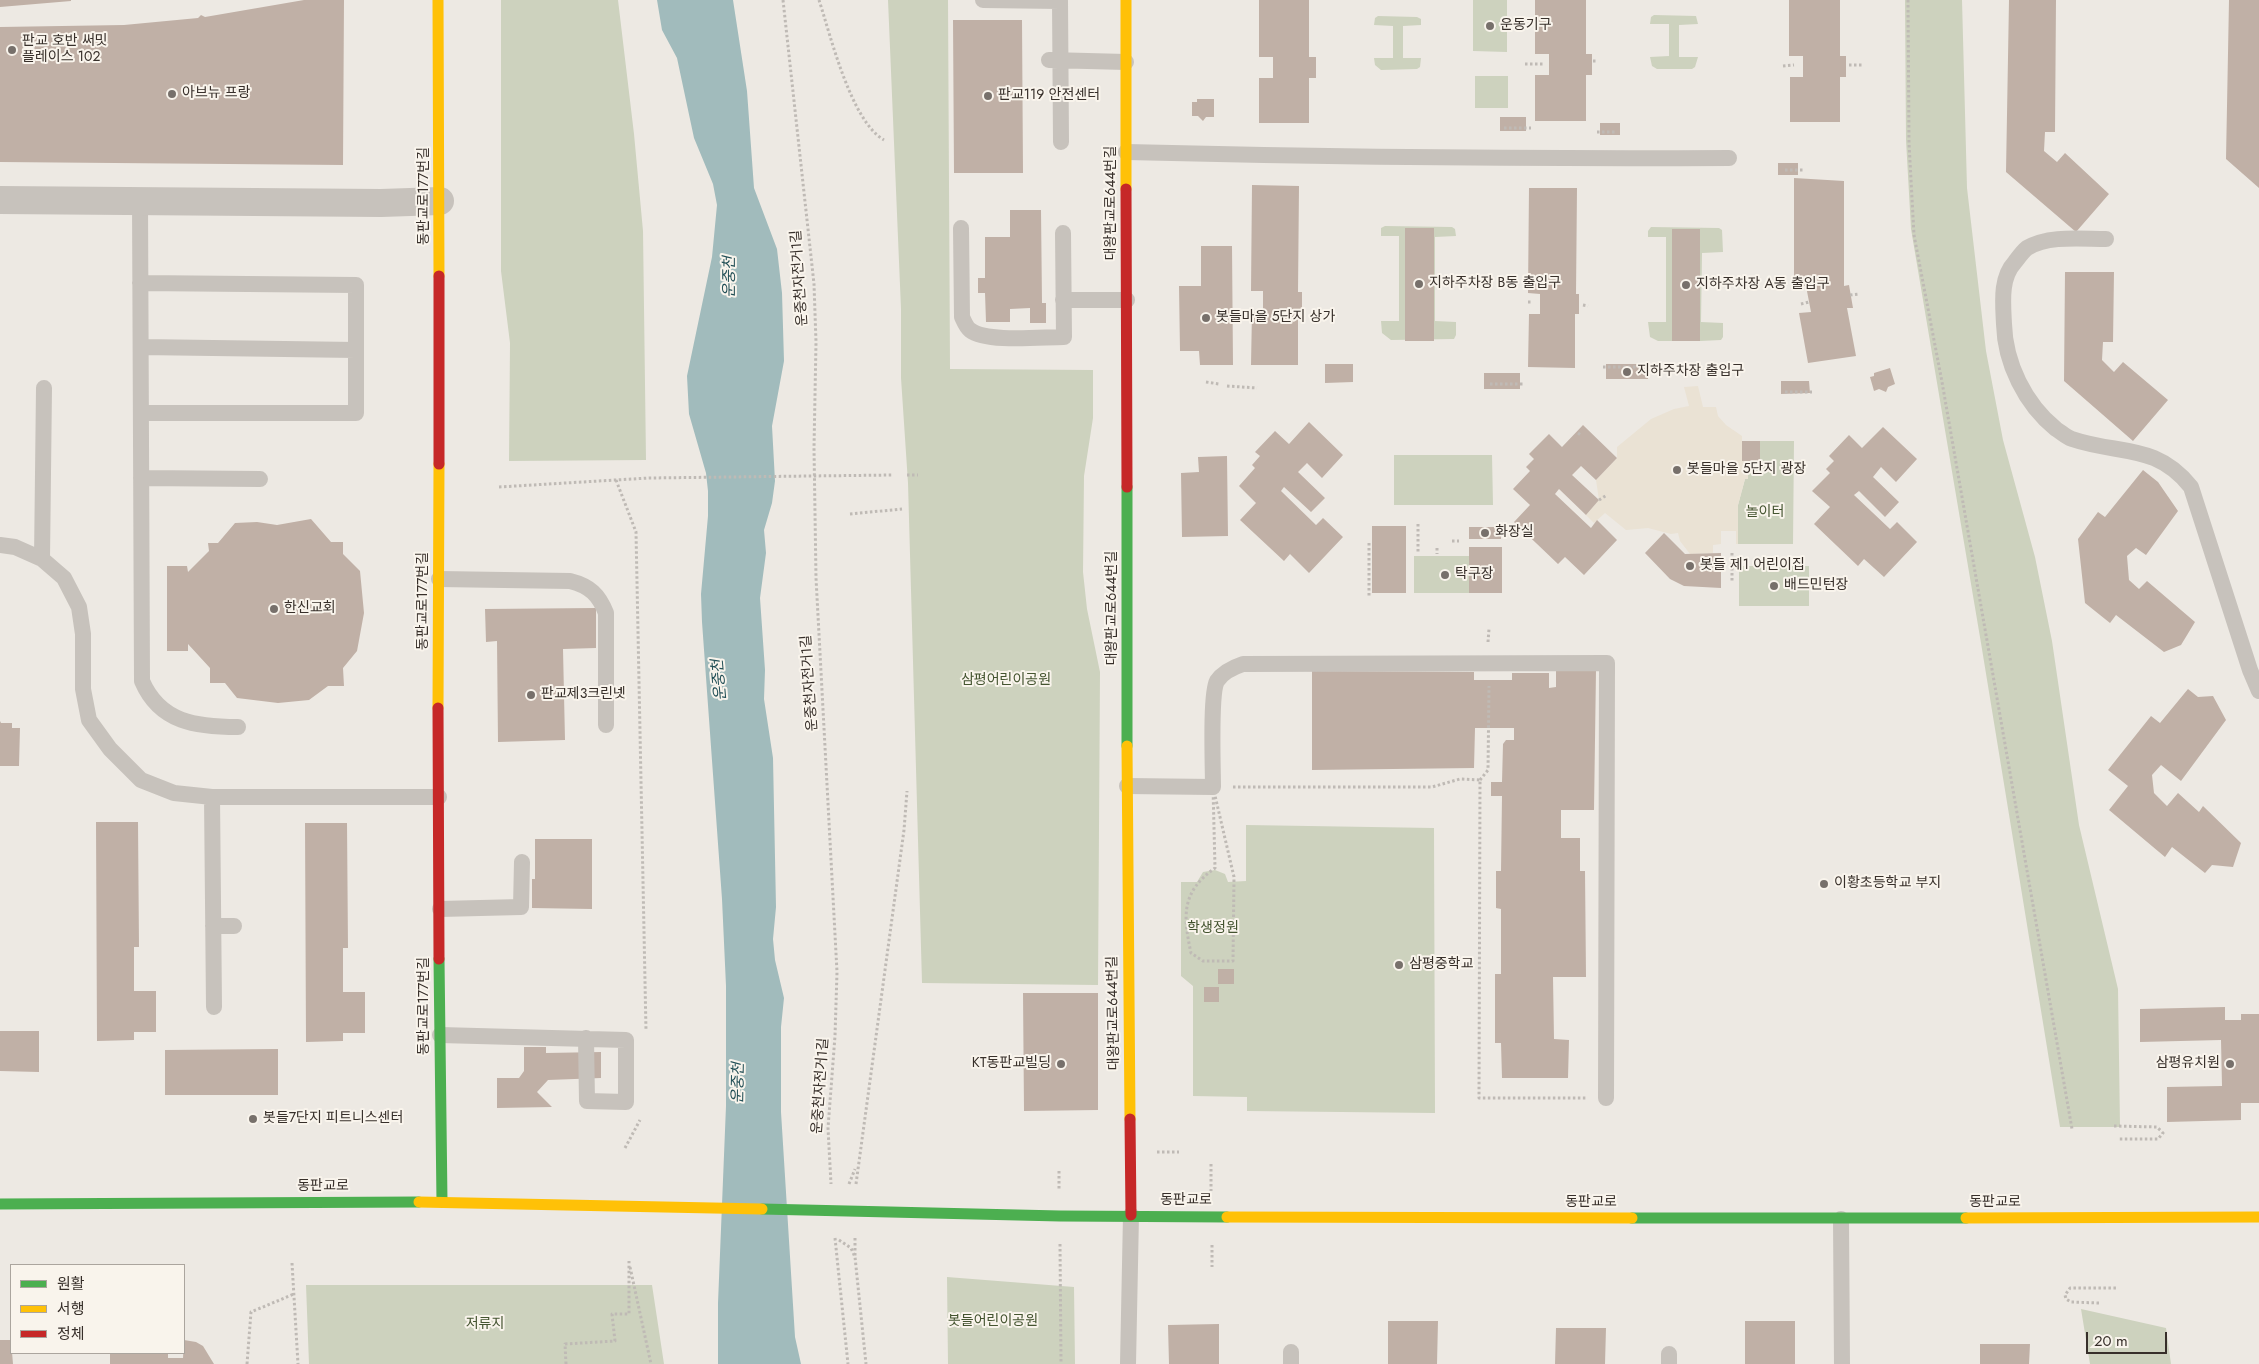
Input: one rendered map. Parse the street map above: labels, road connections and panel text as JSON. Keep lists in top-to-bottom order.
{
  "streets": {
    "street": ["동판교로177번길", "대왕판교로644번길", "동판교로"],
    "path": ["운중천자전거1길"]
  },
  "crossings": [
    ["동판교로177번길", "동판교로"],
    ["대왕판교로644번길", "동판교로"]
  ],
  "water": ["운중천"],
  "parks": [
    "놀이터",
    "삼평어린이공원",
    "학생정원",
    "봇들어린이공원",
    "저류지"
  ],
  "places": [
    "운동기구",
    "판교 호반 써밋 플레이스 102",
    "아브뉴 프랑",
    "판교119 안전센터",
    "지하주차장 B동 출입구",
    "지하주차장 A동 출입구",
    "봇들마을 5단지 상가",
    "지하주차장 출입구",
    "봇들마을 5단지 광장",
    "화장실",
    "봇들 제1 어린이집",
    "탁구장",
    "배드민턴장",
    "한신교회",
    "판교제3크린넷",
    "이황초등학교 부지",
    "삼평중학교",
    "KT동판교빌딩",
    "삼평유치원",
    "봇들7단지 피트니스센터"
  ],
  "legend": ["원활", "서행", "정체"],
  "scale_bar": "20 m"
}
